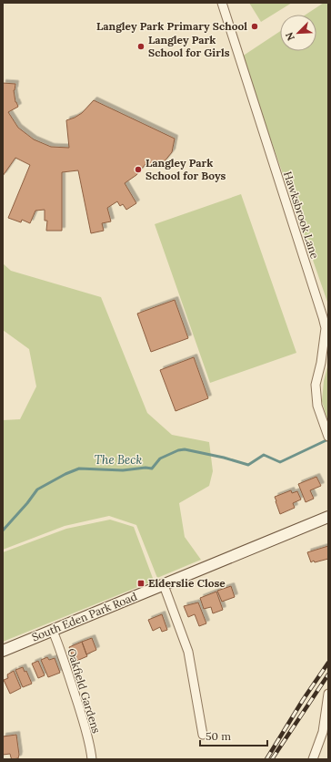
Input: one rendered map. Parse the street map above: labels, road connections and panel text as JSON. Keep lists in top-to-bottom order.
{
  "streets": {
    "main road": ["South Eden Park Road"],
    "street": ["Hawksbrook Lane", "Oakfield Gardens"]
  },
  "crossings": [
    ["South Eden Park Road", "Oakfield Gardens"]
  ],
  "water": ["The Beck"],
  "places": {
    "other": ["Langley Park Primary School", "Langley Park School for Girls", "Langley Park School for Boys"],
    "transit": ["Elderslie Close"]
  },
  "scale_bar": "50 m",
  "north": "bottom left"
}
